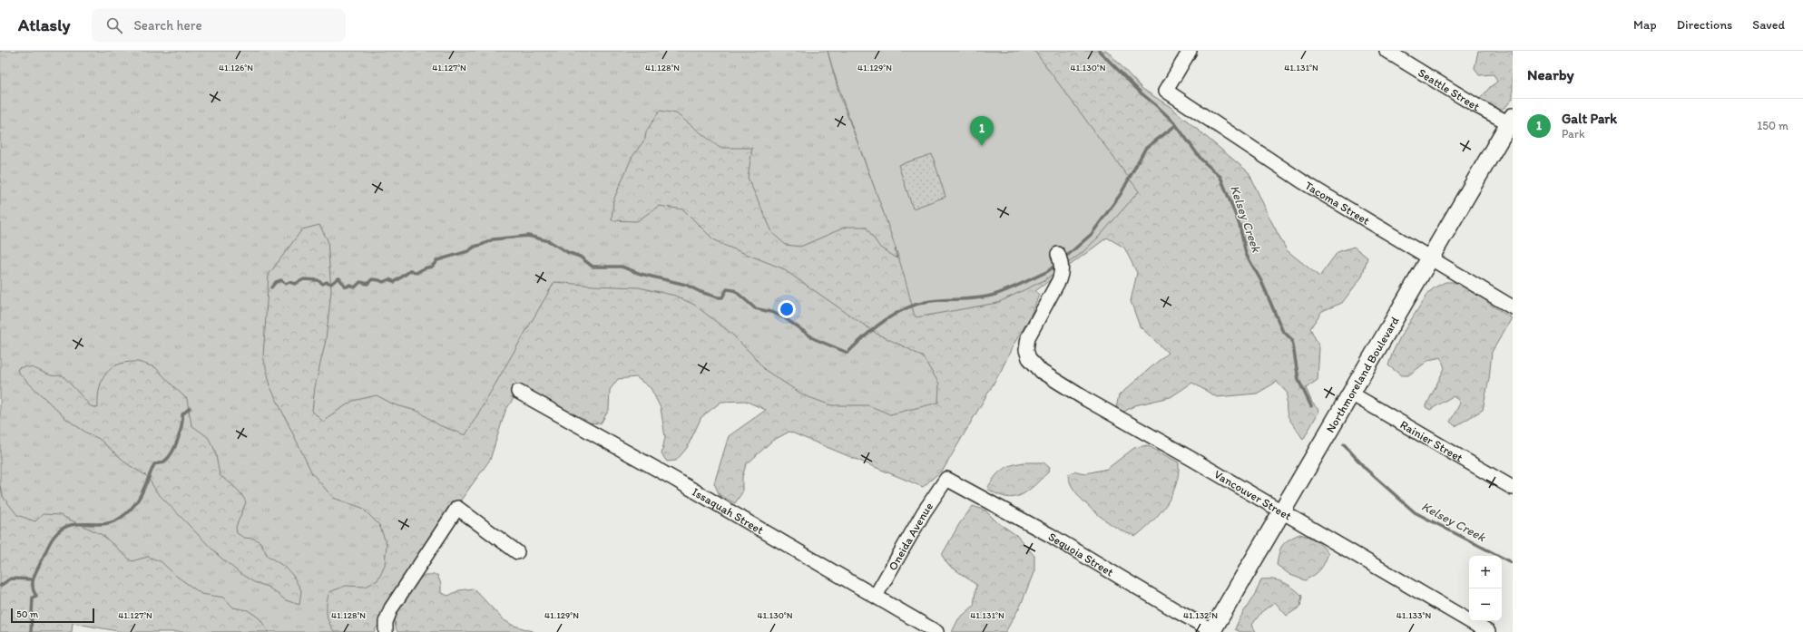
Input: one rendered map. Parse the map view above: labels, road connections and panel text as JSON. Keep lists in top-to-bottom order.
{
  "streets": {
    "street": [
      "Seattle Street",
      "Tacoma Street",
      "Northmoreland Boulevard",
      "Rainier Street",
      "Vancouver Street",
      "Issaquah Street",
      "Oneida Avenue",
      "Sequoia Street"
    ]
  },
  "crossings": [
    ["Seattle Street", "Northmoreland Boulevard"],
    ["Tacoma Street", "Northmoreland Boulevard"],
    ["Northmoreland Boulevard", "Rainier Street"],
    ["Northmoreland Boulevard", "Vancouver Street"],
    ["Northmoreland Boulevard", "Sequoia Street"],
    ["Issaquah Street", "Oneida Avenue"],
    ["Oneida Avenue", "Sequoia Street"]
  ],
  "water": ["Kelsey Creek"],
  "scale_bar": "50 m",
  "page": {
    "header": "Atlasly",
    "search": "Search here",
    "nav": ["Map", "Directions", "Saved"],
    "heading": "Nearby",
    "list": [
      {
        "mark": "1",
        "name": "Galt Park",
        "note": "Park",
        "value": "150 m"
      }
    ],
    "pins": "1",
    "map_buttons": ["+", "−"],
    "scale": "50 m"
  },
  "coordinates": [
    "41.126°N",
    "41.127°N",
    "41.128°N",
    "41.129°N",
    "41.130°N",
    "41.131°N",
    "41.132°N",
    "41.133°N"
  ]
}
